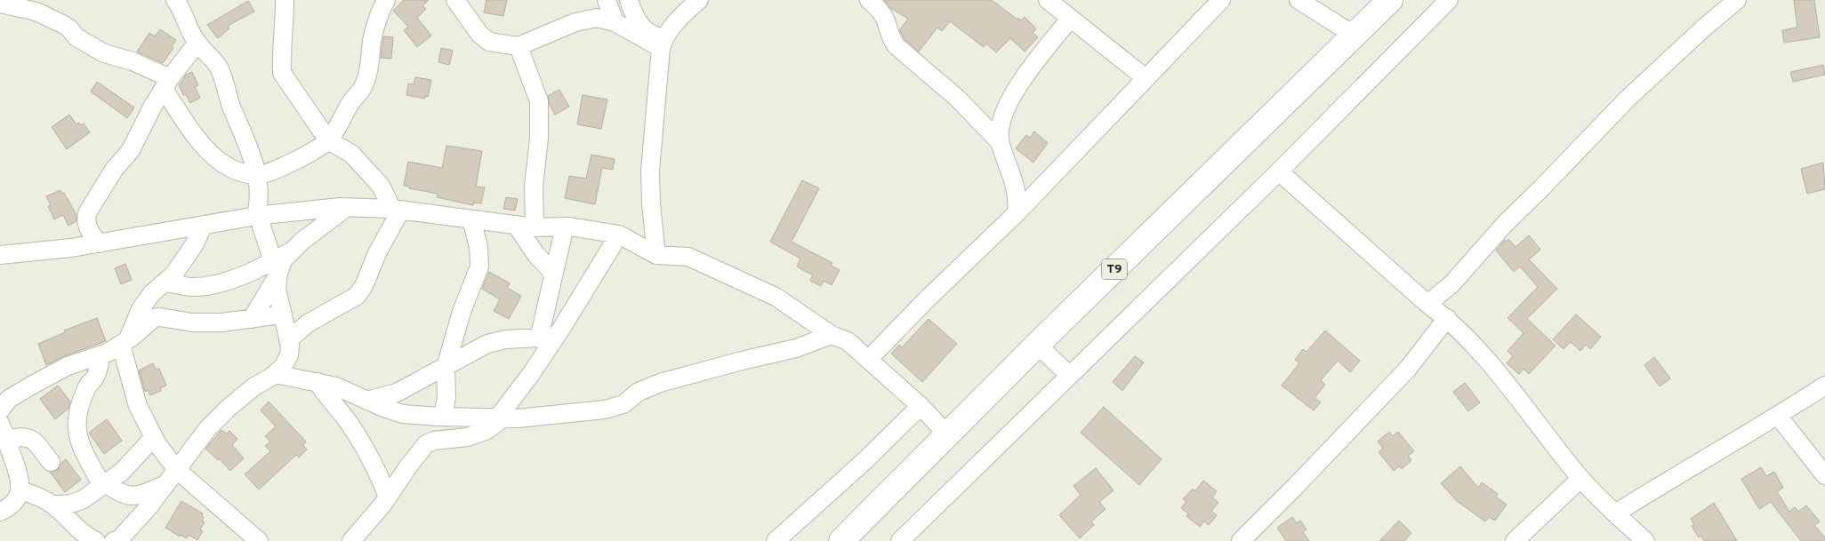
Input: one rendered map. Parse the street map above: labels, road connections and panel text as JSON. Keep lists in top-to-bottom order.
{
  "streets": {
    "highway": ["T9"]
  }
}
